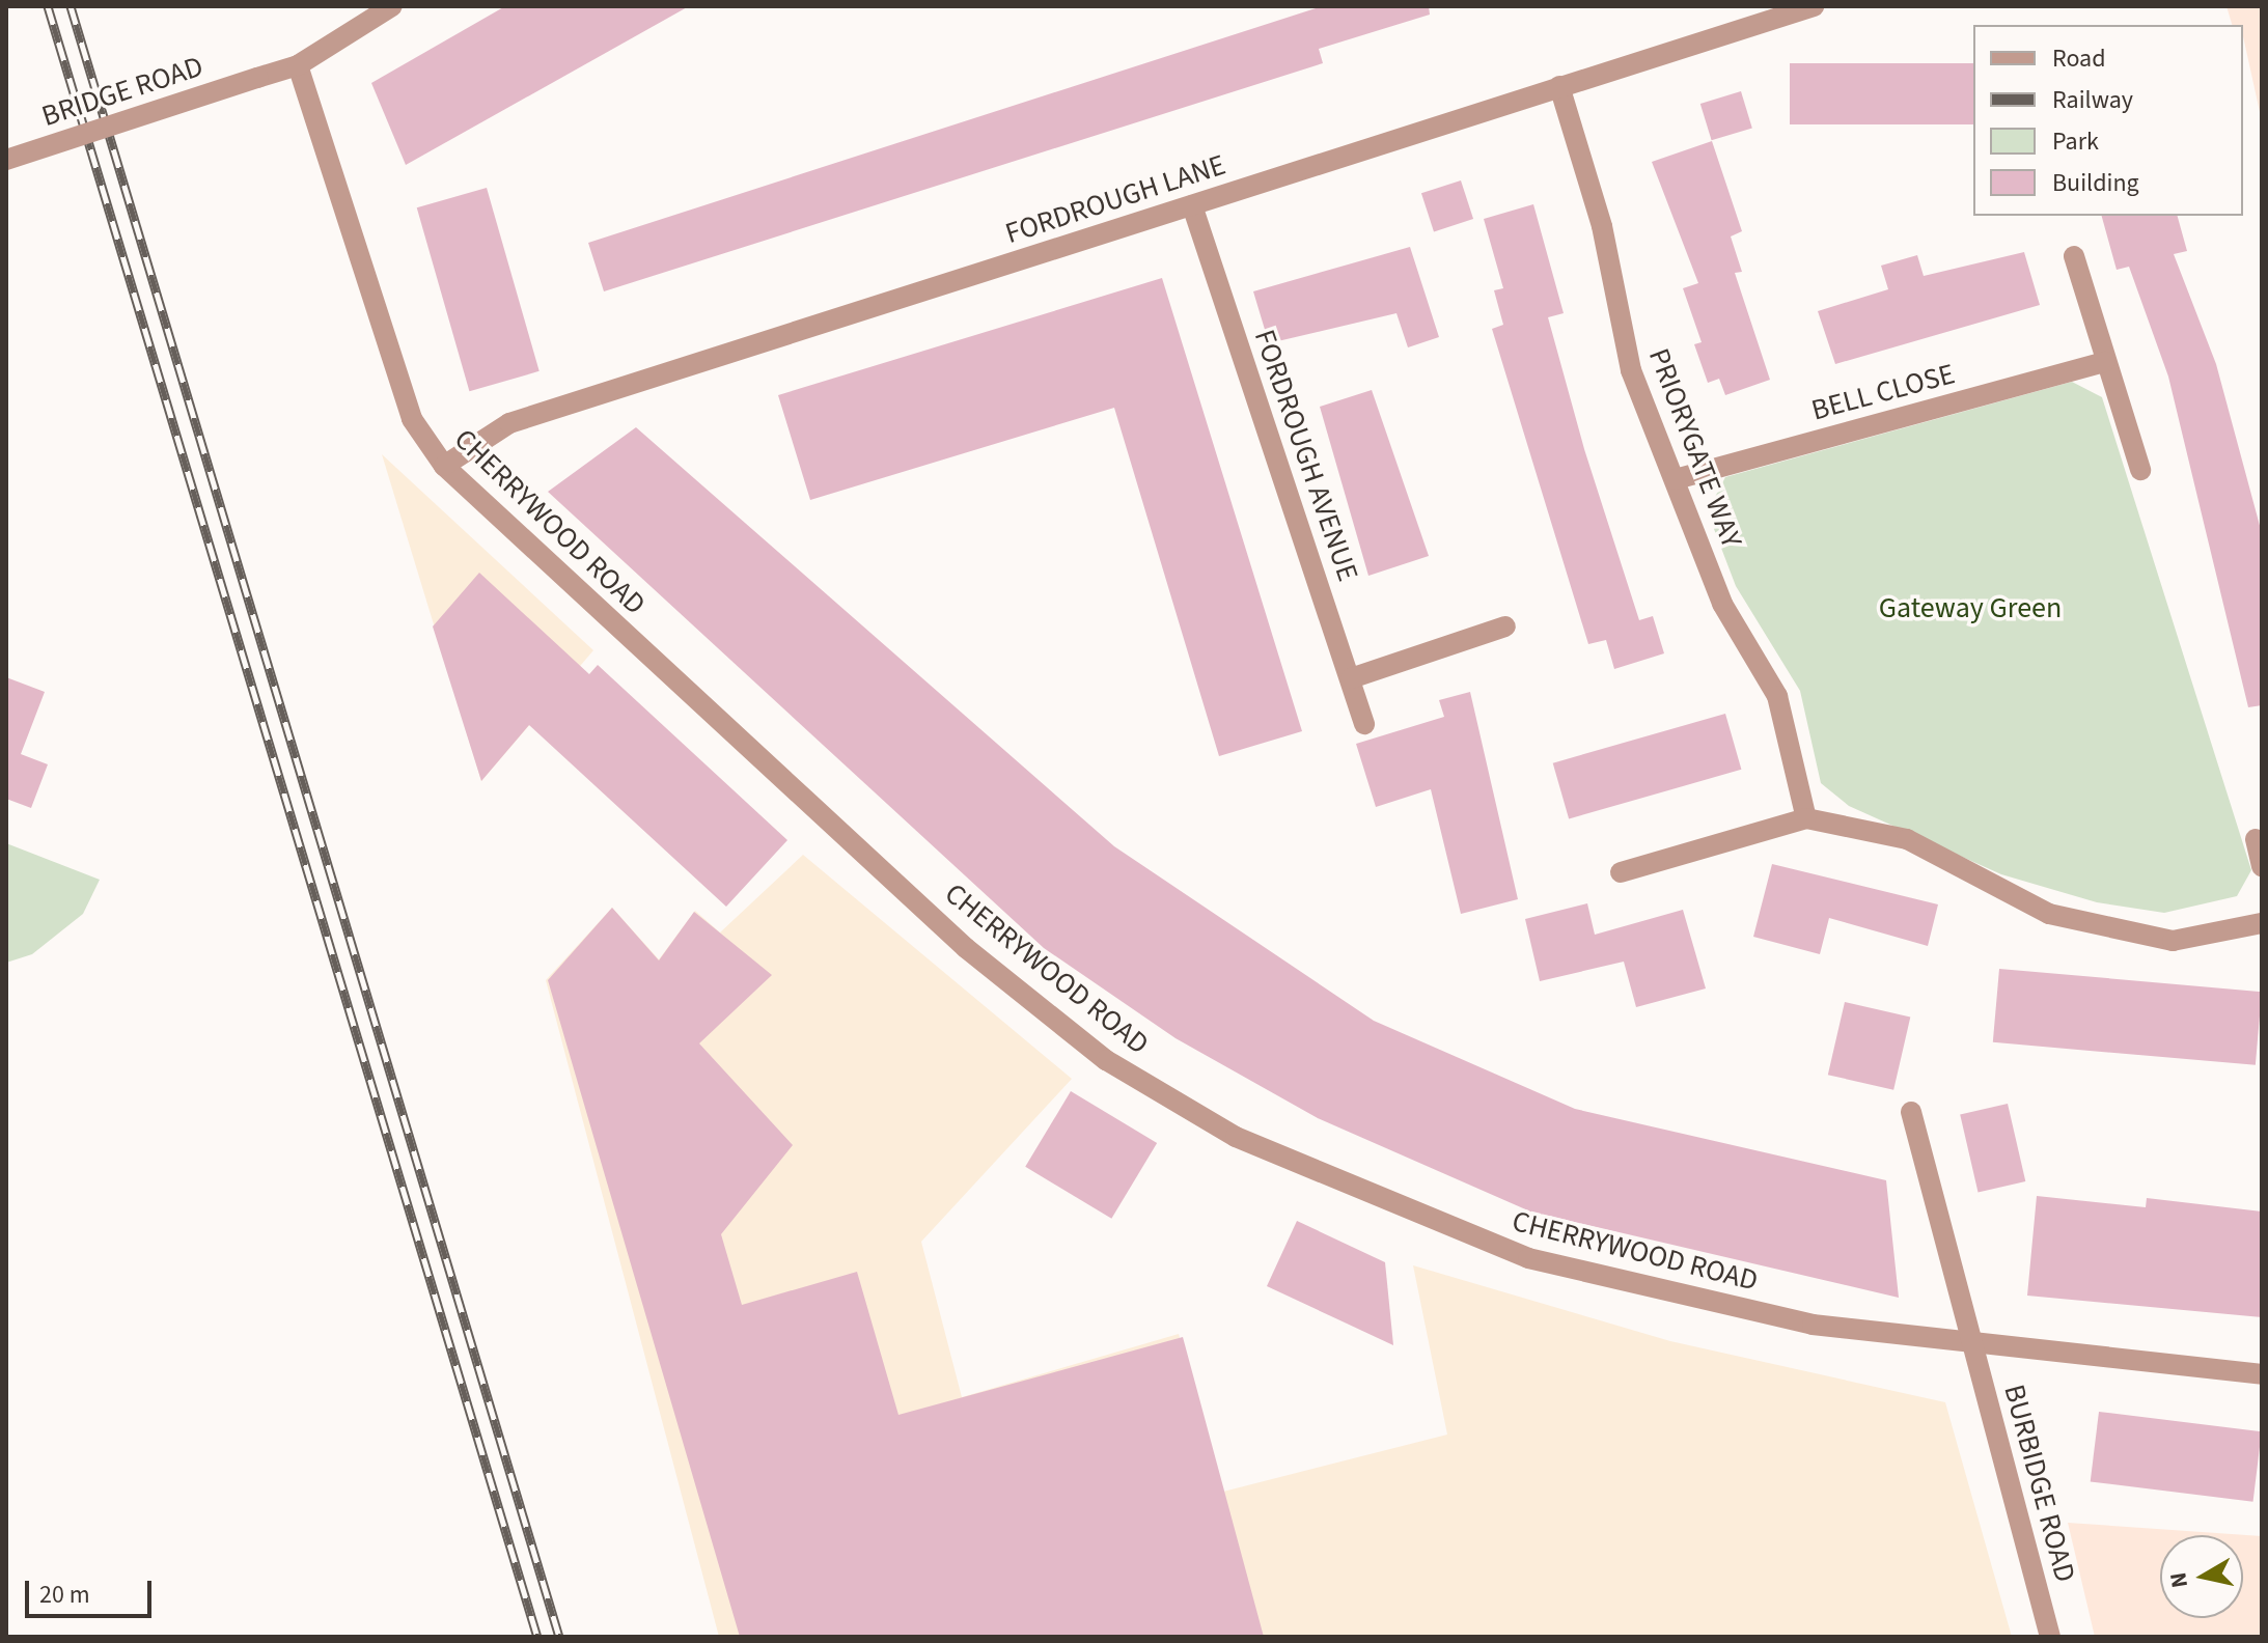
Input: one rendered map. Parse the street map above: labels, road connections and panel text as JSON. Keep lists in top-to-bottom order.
{
  "streets": {
    "street": [
      "BRIDGE ROAD",
      "FORDROUGH LANE",
      "BELL CLOSE",
      "PRIORYGATE WAY",
      "FORDROUGH AVENUE",
      "CHERRYWOOD ROAD",
      "BURBIDGE ROAD"
    ]
  },
  "crossings": [
    ["BRIDGE ROAD", "CHERRYWOOD ROAD"],
    ["FORDROUGH LANE", "PRIORYGATE WAY"],
    ["FORDROUGH LANE", "FORDROUGH AVENUE"],
    ["FORDROUGH LANE", "CHERRYWOOD ROAD"],
    ["BELL CLOSE", "PRIORYGATE WAY"],
    ["CHERRYWOOD ROAD", "BURBIDGE ROAD"]
  ],
  "parks": ["Gateway Green"],
  "legend": [
    "Road",
    "Railway",
    "Park",
    "Building"
  ],
  "scale_bar": "20 m",
  "north": "left"
}
